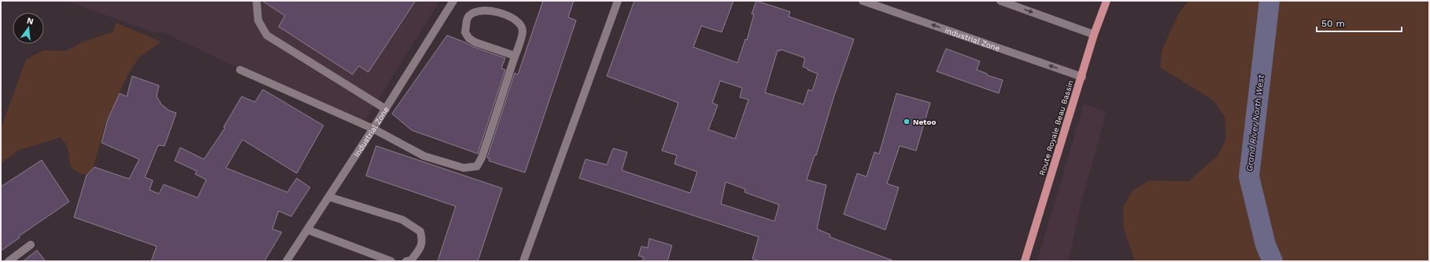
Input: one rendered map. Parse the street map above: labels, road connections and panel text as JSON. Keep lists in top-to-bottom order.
{
  "streets": {
    "main road": ["Route Royale Beau Bassin"],
    "street": ["industrial Zone", "Industrial Zone"]
  },
  "crossings": [
    ["industrial Zone", "Route Royale Beau Bassin"]
  ],
  "water": ["Grand River North West"],
  "places": ["Netoo"],
  "scale_bar": "50 m",
  "north": "top"
}
